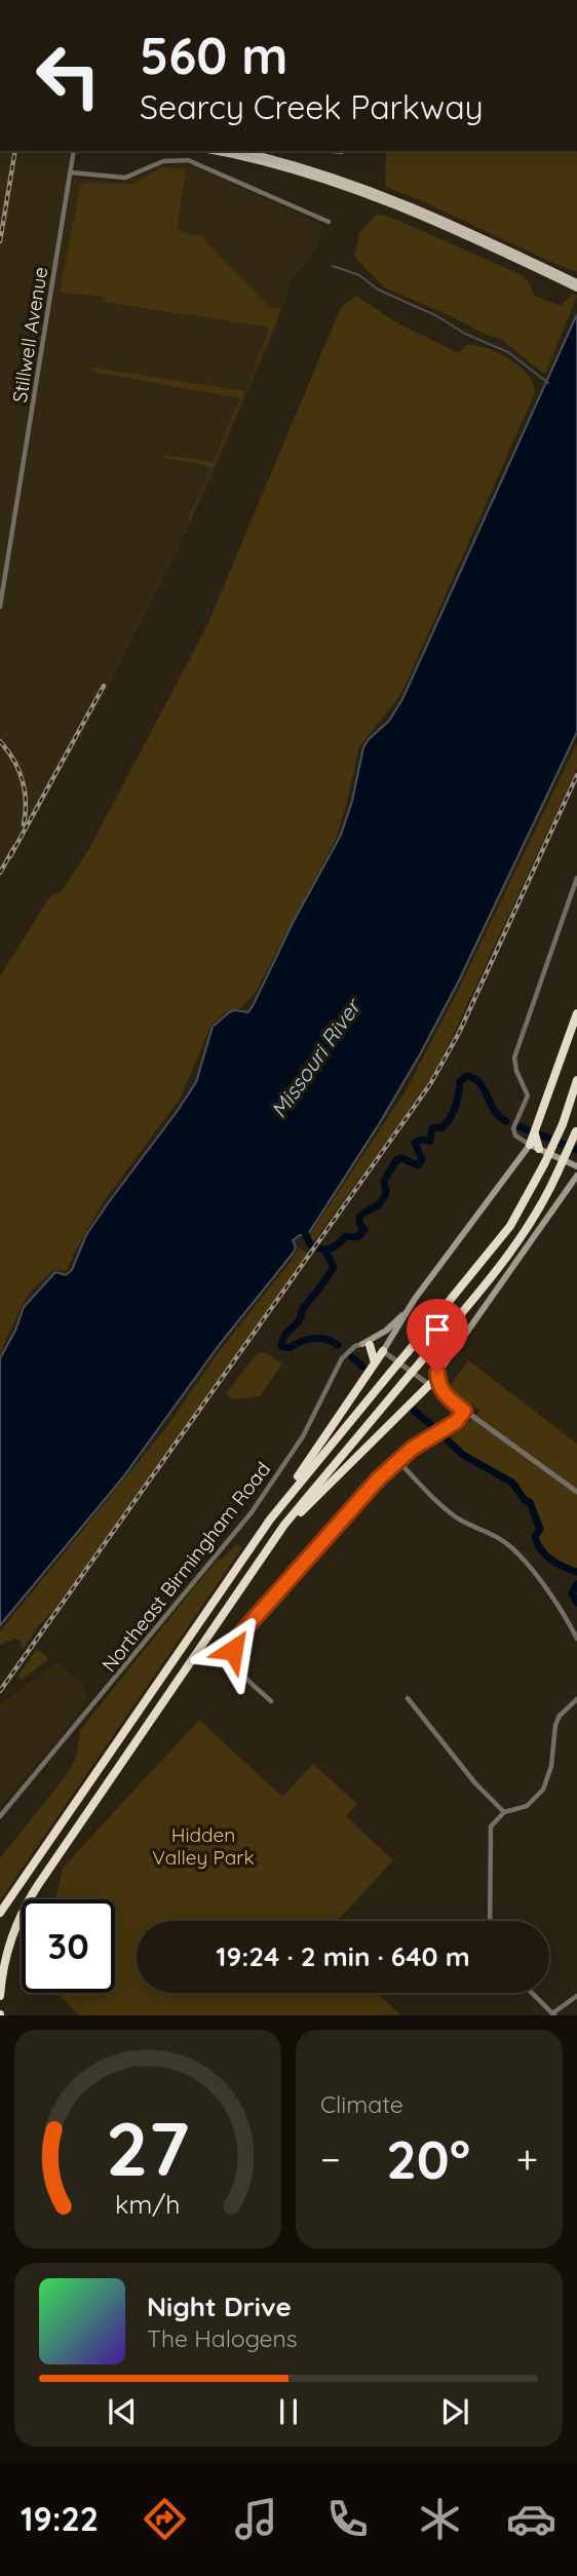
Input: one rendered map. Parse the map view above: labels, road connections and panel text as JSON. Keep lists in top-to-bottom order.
{
  "streets": {
    "street": ["Stillwell Avenue", "Northeast Birmingham Road"]
  },
  "water": ["Missouri River"],
  "parks": ["Hidden Valley Park"],
  "page": {
    "turn": ["560 m", "Searcy Creek Parkway"],
    "limit": "30",
    "trip": "19:24 · 2 min · 640 m",
    "tile": "Climate",
    "heat": ["−", "20°", "+"],
    "song": ["Night Drive", "The Halogens"],
    "tabs": "19:22",
    "gauge": ["27", "km/h"]
  }
}
